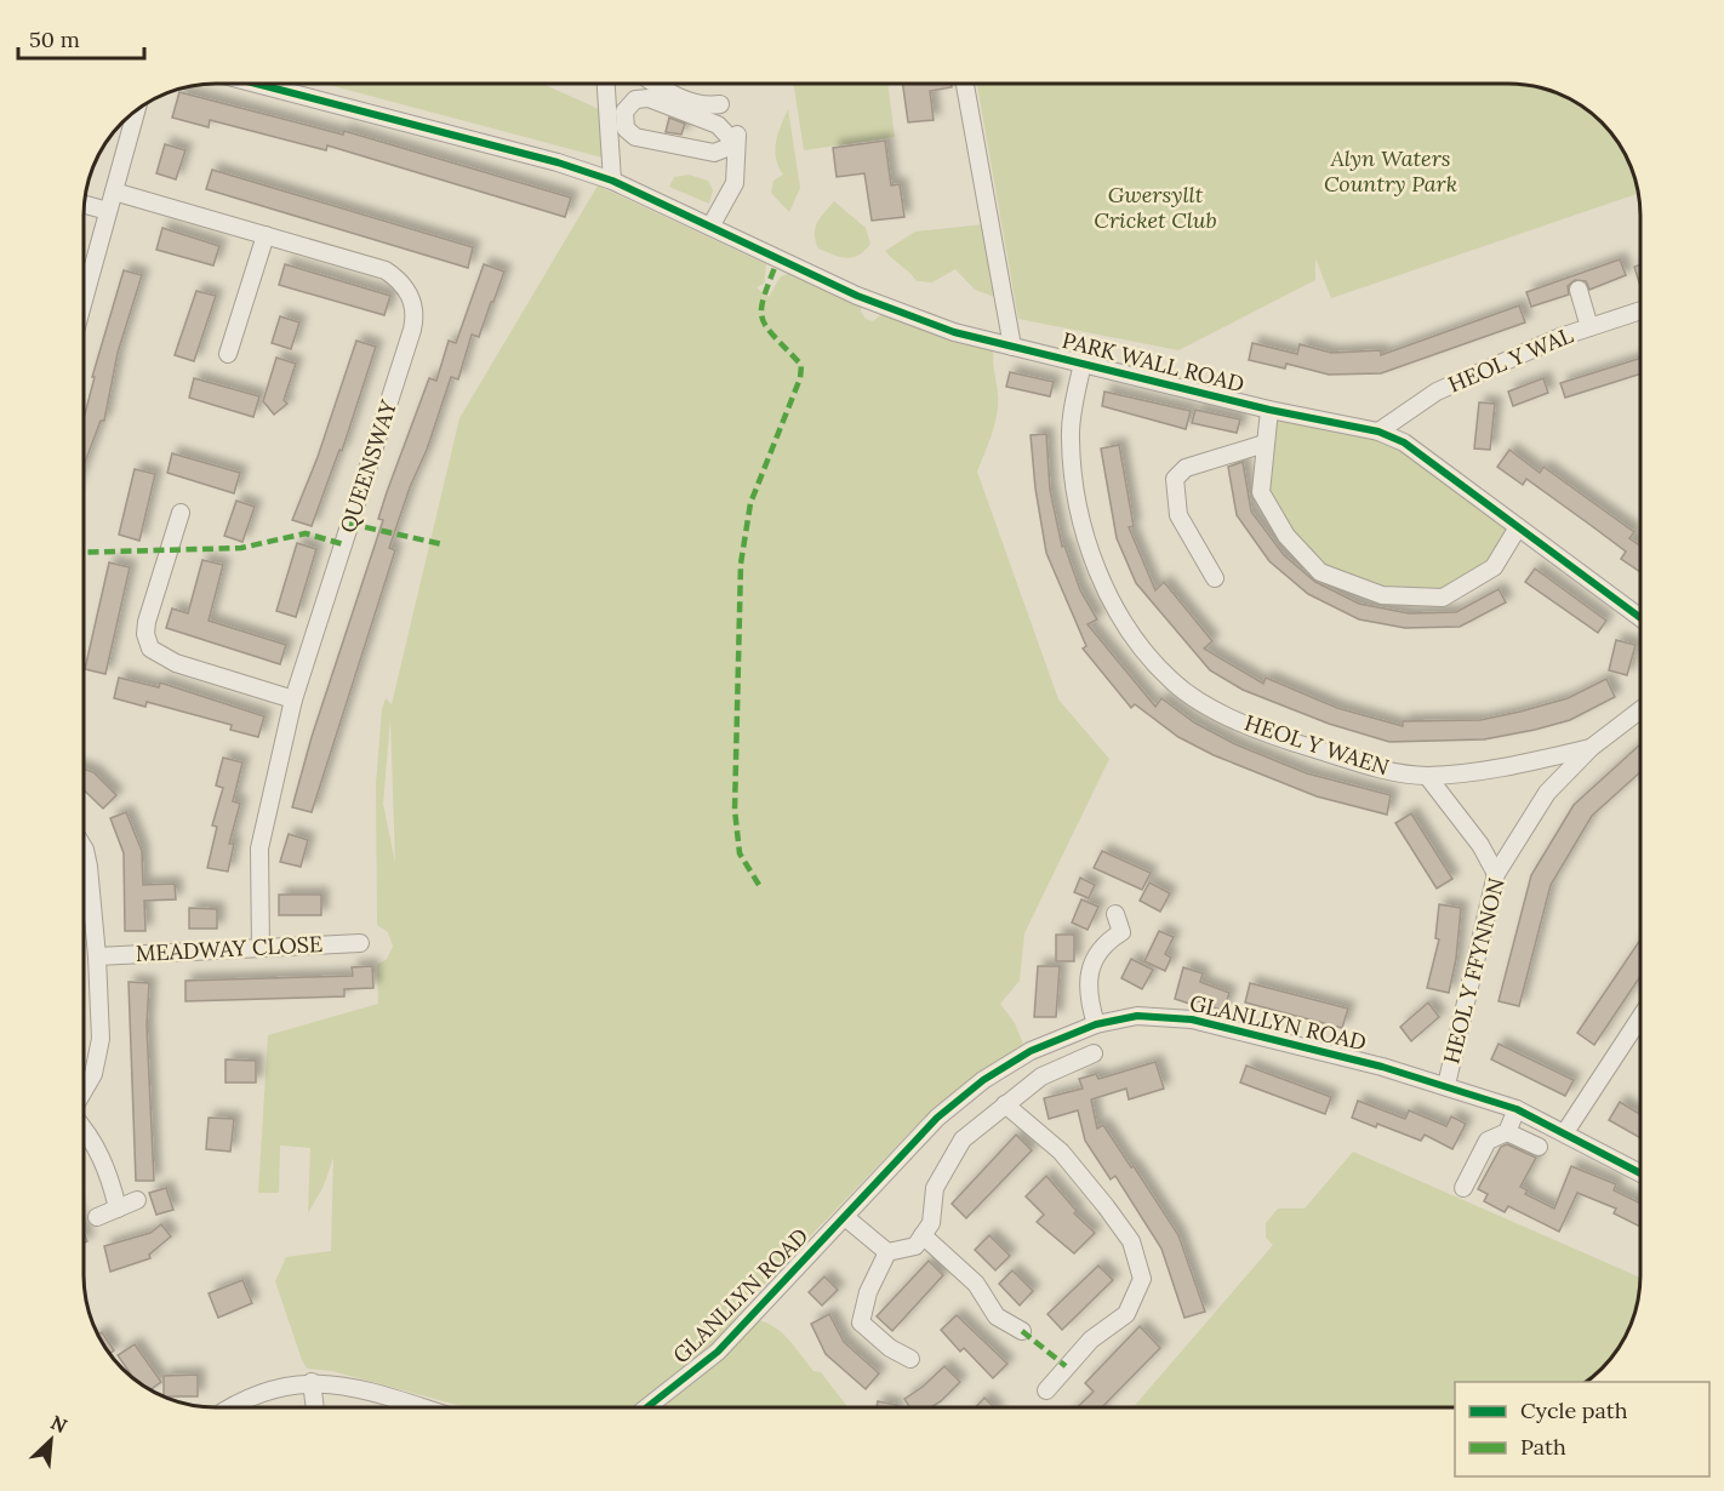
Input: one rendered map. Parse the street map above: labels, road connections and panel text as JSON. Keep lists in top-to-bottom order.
{
  "streets": {
    "street": [
      "HEOL Y WAL",
      "PARK WALL ROAD",
      "QUEENSWAY",
      "HEOL Y WAEN",
      "MEADWAY CLOSE",
      "HEOL Y FFYNNON",
      "GLANLLYN ROAD"
    ]
  },
  "crossings": [
    ["HEOL Y WAL", "PARK WALL ROAD"],
    ["PARK WALL ROAD", "HEOL Y WAEN"],
    ["QUEENSWAY", "MEADWAY CLOSE"],
    ["HEOL Y WAEN", "HEOL Y FFYNNON"],
    ["HEOL Y FFYNNON", "GLANLLYN ROAD"]
  ],
  "parks": ["Alyn Waters Country Park", "Gwersyllt Cricket Club"],
  "legend": ["Cycle path", "Path"],
  "scale_bar": "50 m",
  "north": "top right"
}
